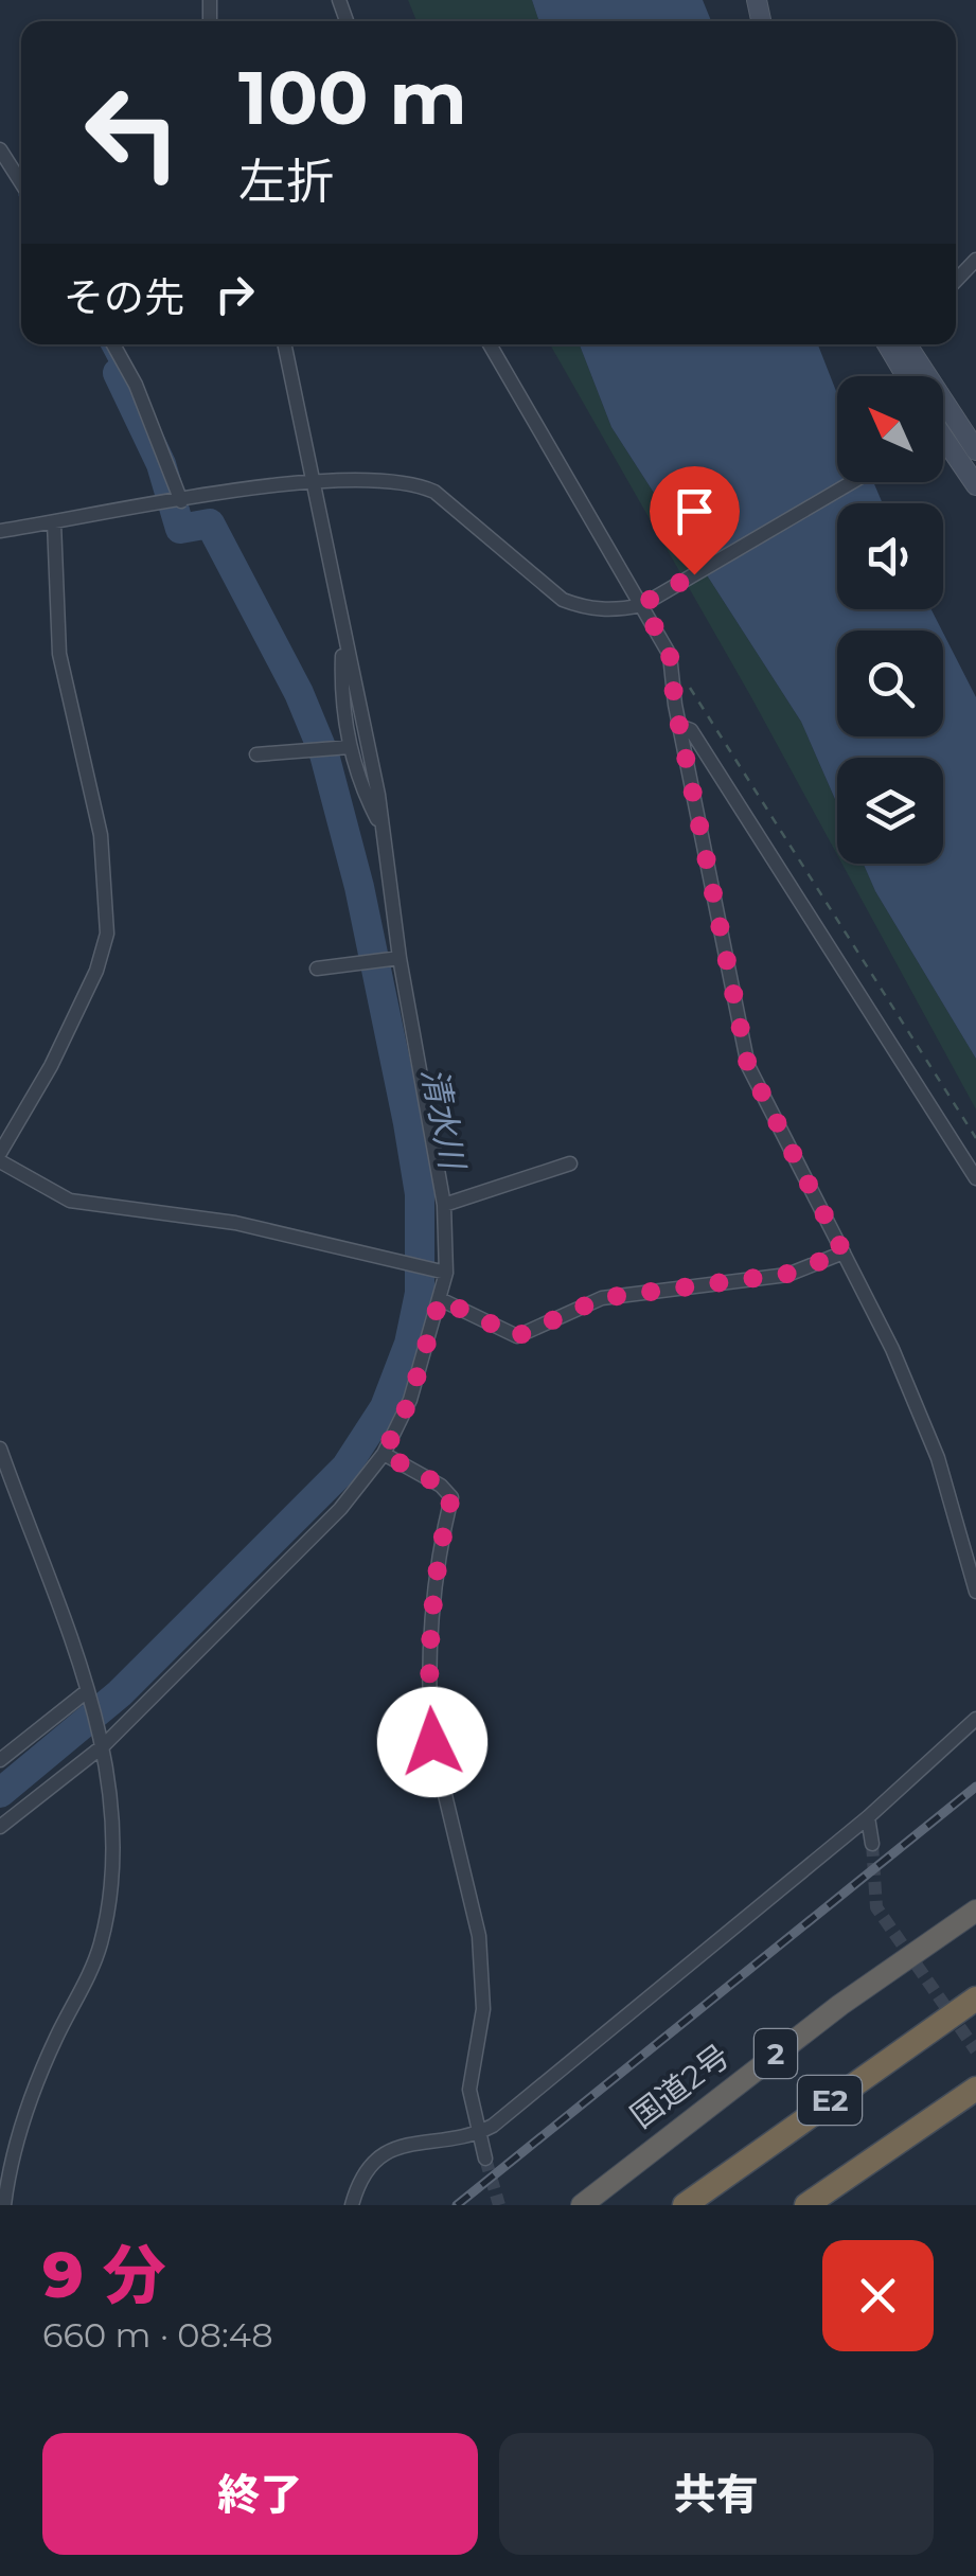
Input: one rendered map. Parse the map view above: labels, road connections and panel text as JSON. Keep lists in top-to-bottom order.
{
  "streets": {
    "highway": ["2", "国道2号", "E2"]
  },
  "water": ["清水川"],
  "north": "top left",
  "page": {
    "turn": ["100 m", "左折"],
    "then": "その先",
    "heading": ["9 分", "660 m · 08:48"],
    "buttons": ["終了", "共有"]
  }
}
